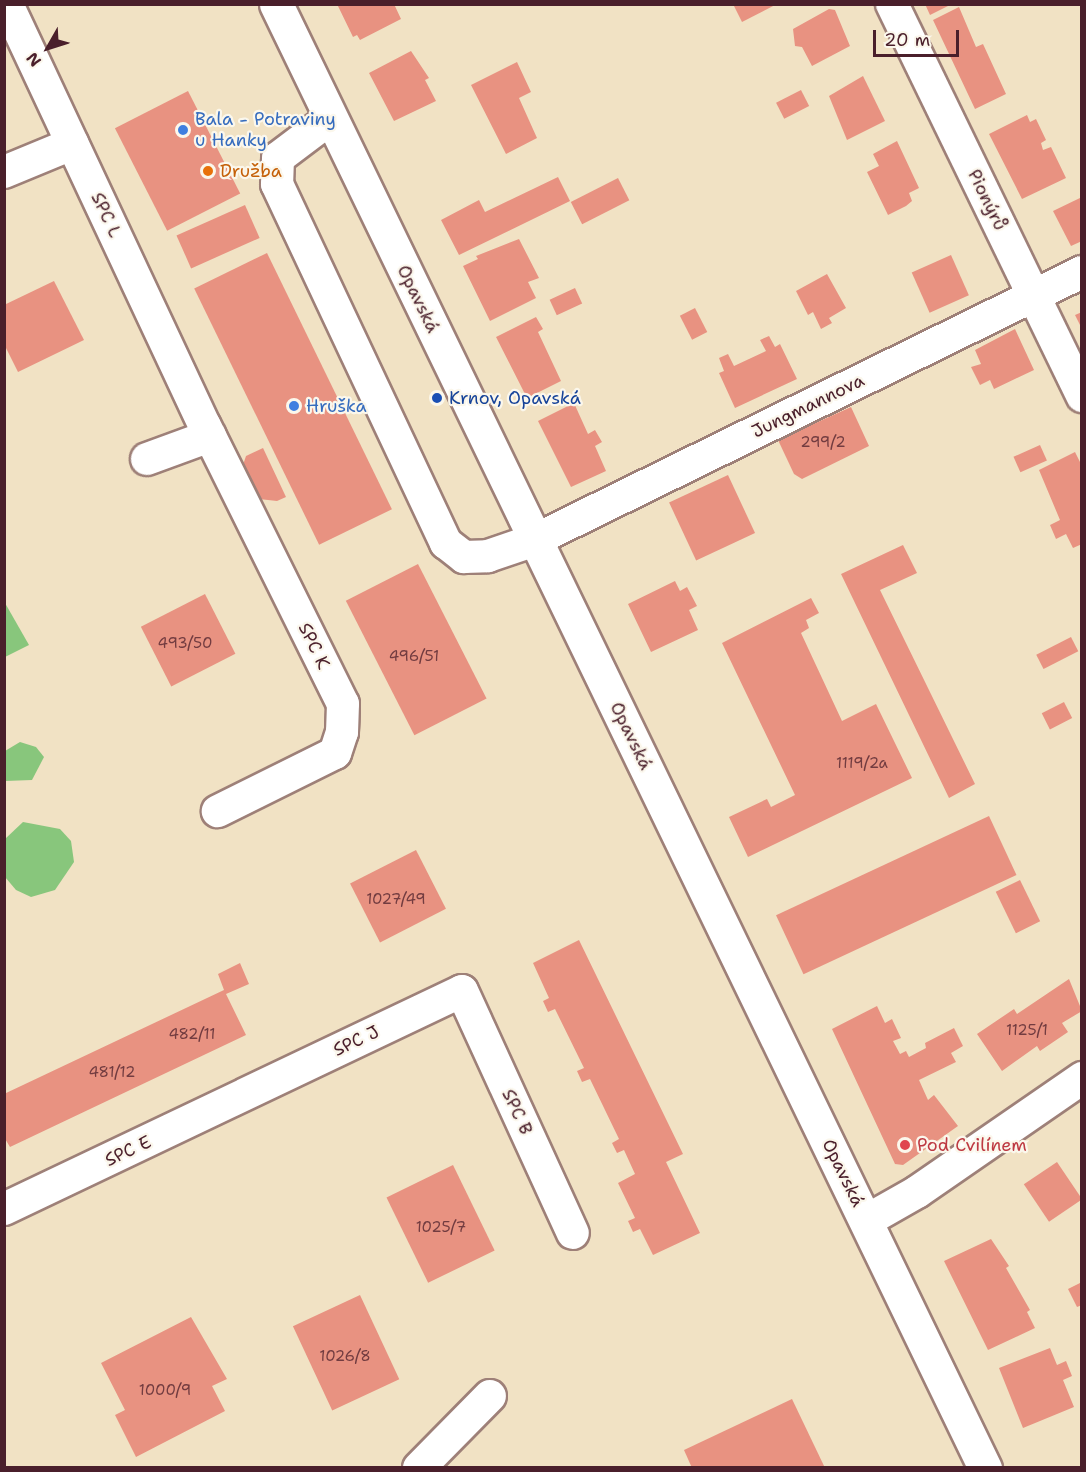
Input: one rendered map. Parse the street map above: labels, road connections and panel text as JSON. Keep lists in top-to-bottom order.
{
  "streets": {
    "main road": ["Opavská"],
    "street": [
      "Pionýrů",
      "SPC L",
      "Jungmannova",
      "SPC K",
      "SPC J",
      "SPC B",
      "SPC E"
    ]
  },
  "crossings": [
    ["Pionýrů", "Jungmannova"],
    ["SPC L", "SPC K"],
    ["Opavská", "Jungmannova"],
    ["SPC J", "SPC B"],
    ["SPC J", "SPC E"]
  ],
  "places": [
    "Bala - Potraviny u Hanky",
    "Družba",
    "Krnov, Opavská",
    "Hruška",
    "Pod Cvilínem"
  ],
  "house_numbers": [
    "299/2",
    "493/50",
    "496/51",
    "1119/2a",
    "1027/49",
    "1125/1",
    "482/11",
    "481/12",
    "1025/7",
    "1026/8",
    "1000/9"
  ],
  "scale_bar": "20 m",
  "north": "bottom left"
}
